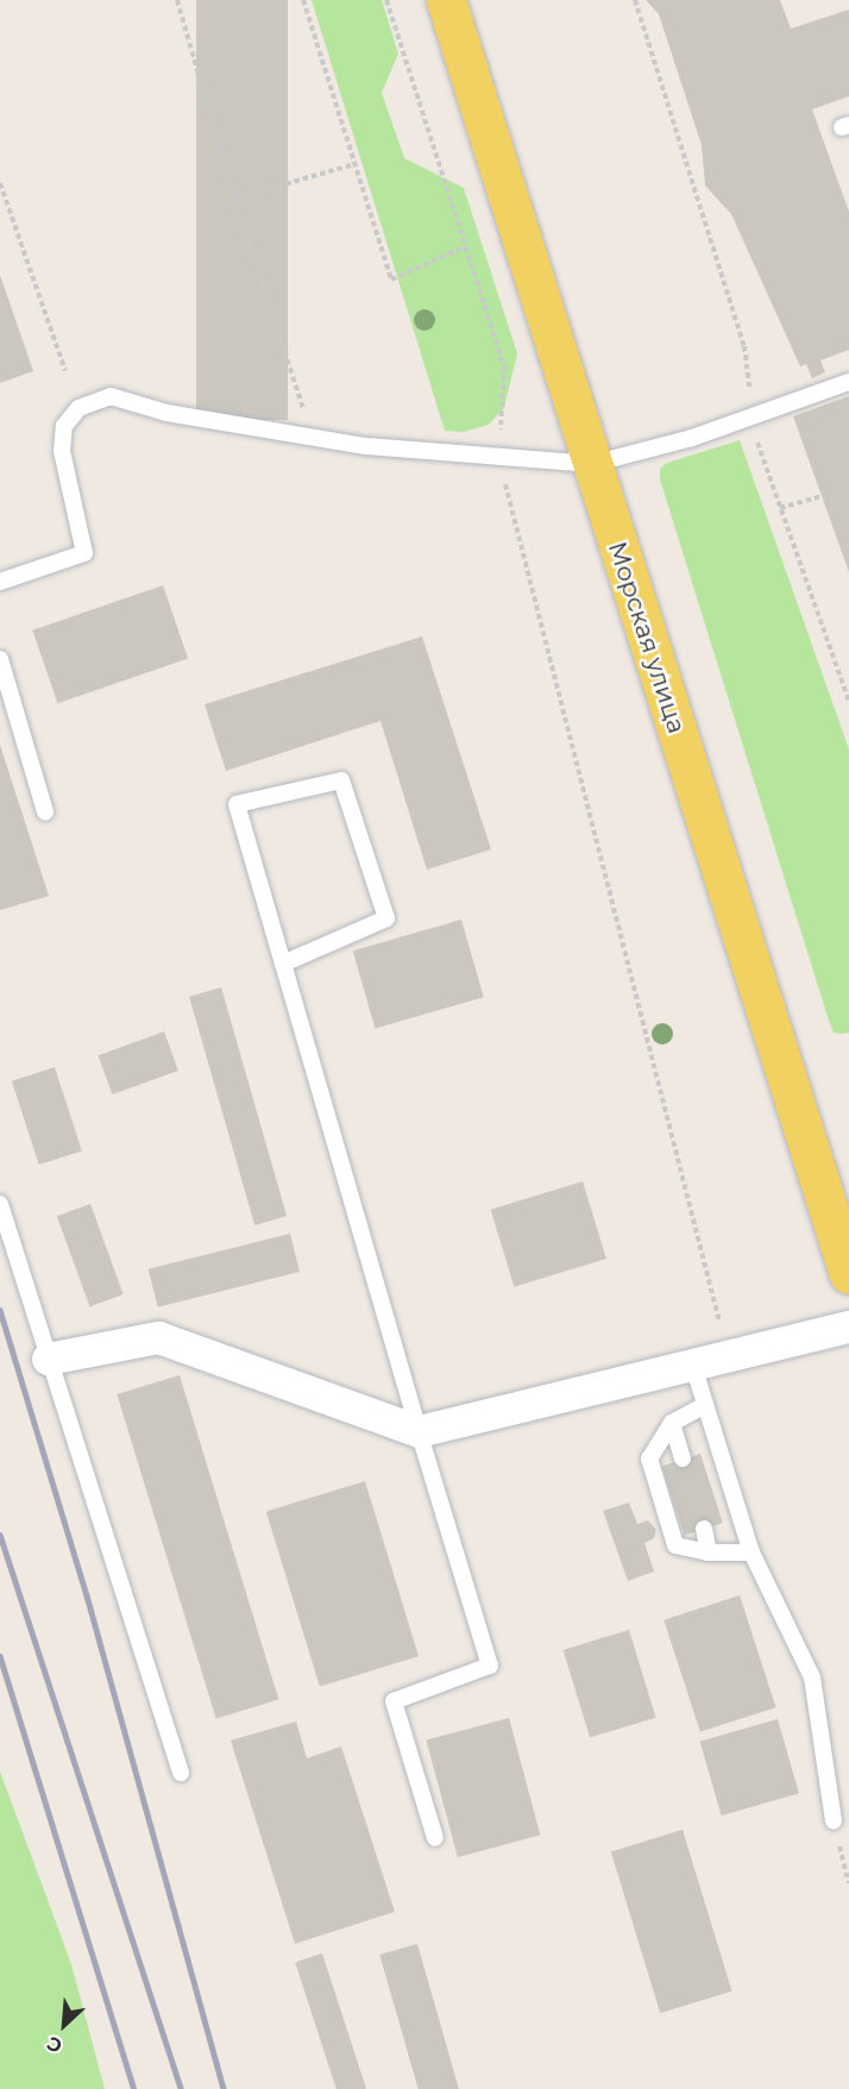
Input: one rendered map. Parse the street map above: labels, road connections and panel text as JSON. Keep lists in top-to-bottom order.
{
  "streets": {
    "main road": ["Морская улица"]
  },
  "north": "bottom left"
}
